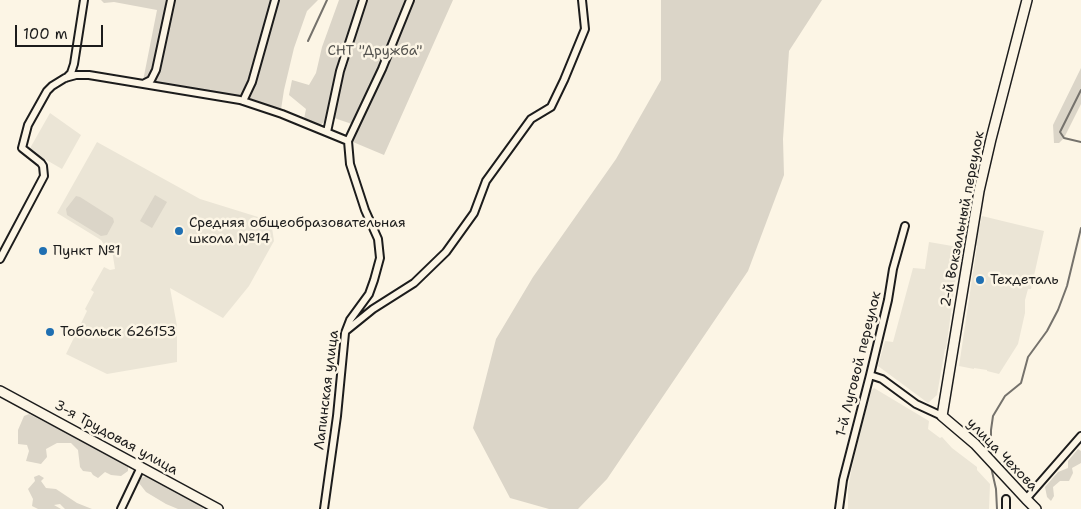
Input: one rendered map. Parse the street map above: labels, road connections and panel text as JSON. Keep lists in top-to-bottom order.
{
  "streets": {
    "street": [
      "2-й Вокзальный переулок",
      "1-й Луговой переулок",
      "Лапинская улица",
      "3-я Трудовая улица",
      "улица Чехова"
    ]
  },
  "crossings": [
    ["2-й Вокзальный переулок", "улица Чехова"],
    ["1-й Луговой переулок", "улица Чехова"]
  ],
  "parks": ["СНТ \"Дружба\""],
  "places": [
    "Средняя общеобразовательная школа №14",
    "Пункт №1",
    "Техдеталь",
    "Тобольск 626153"
  ],
  "scale_bar": "100 m"
}
